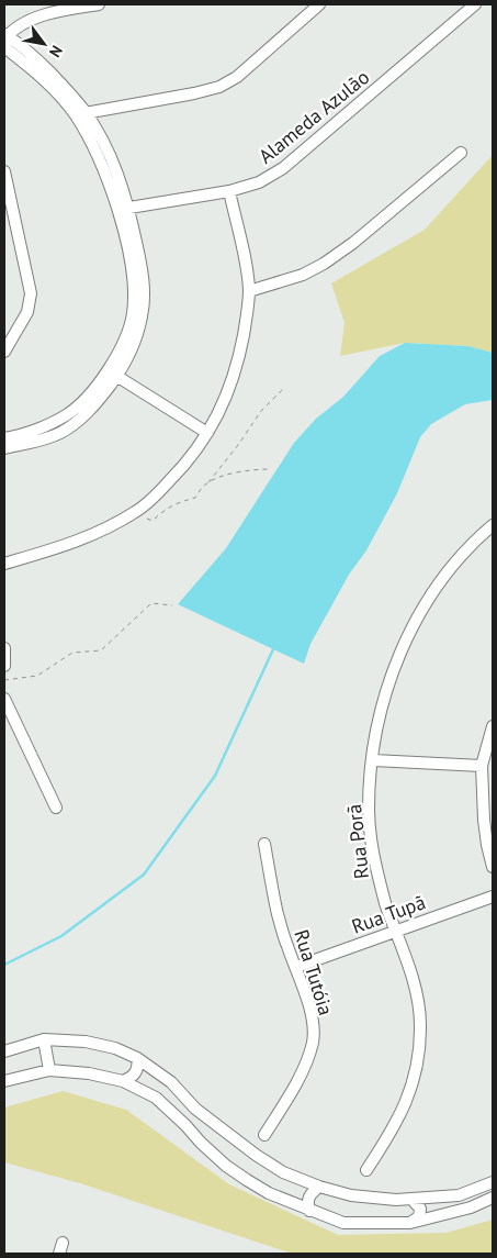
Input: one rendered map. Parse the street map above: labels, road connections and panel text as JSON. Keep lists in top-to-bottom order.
{
  "streets": {
    "street": [
      "Alameda Azulão",
      "Rua Porã",
      "Rua Tupã",
      "Rua Tutóia"
    ]
  },
  "crossings": [
    ["Rua Porã", "Rua Tupã"],
    ["Rua Tupã", "Rua Tutóia"]
  ],
  "north": "bottom right"
}
